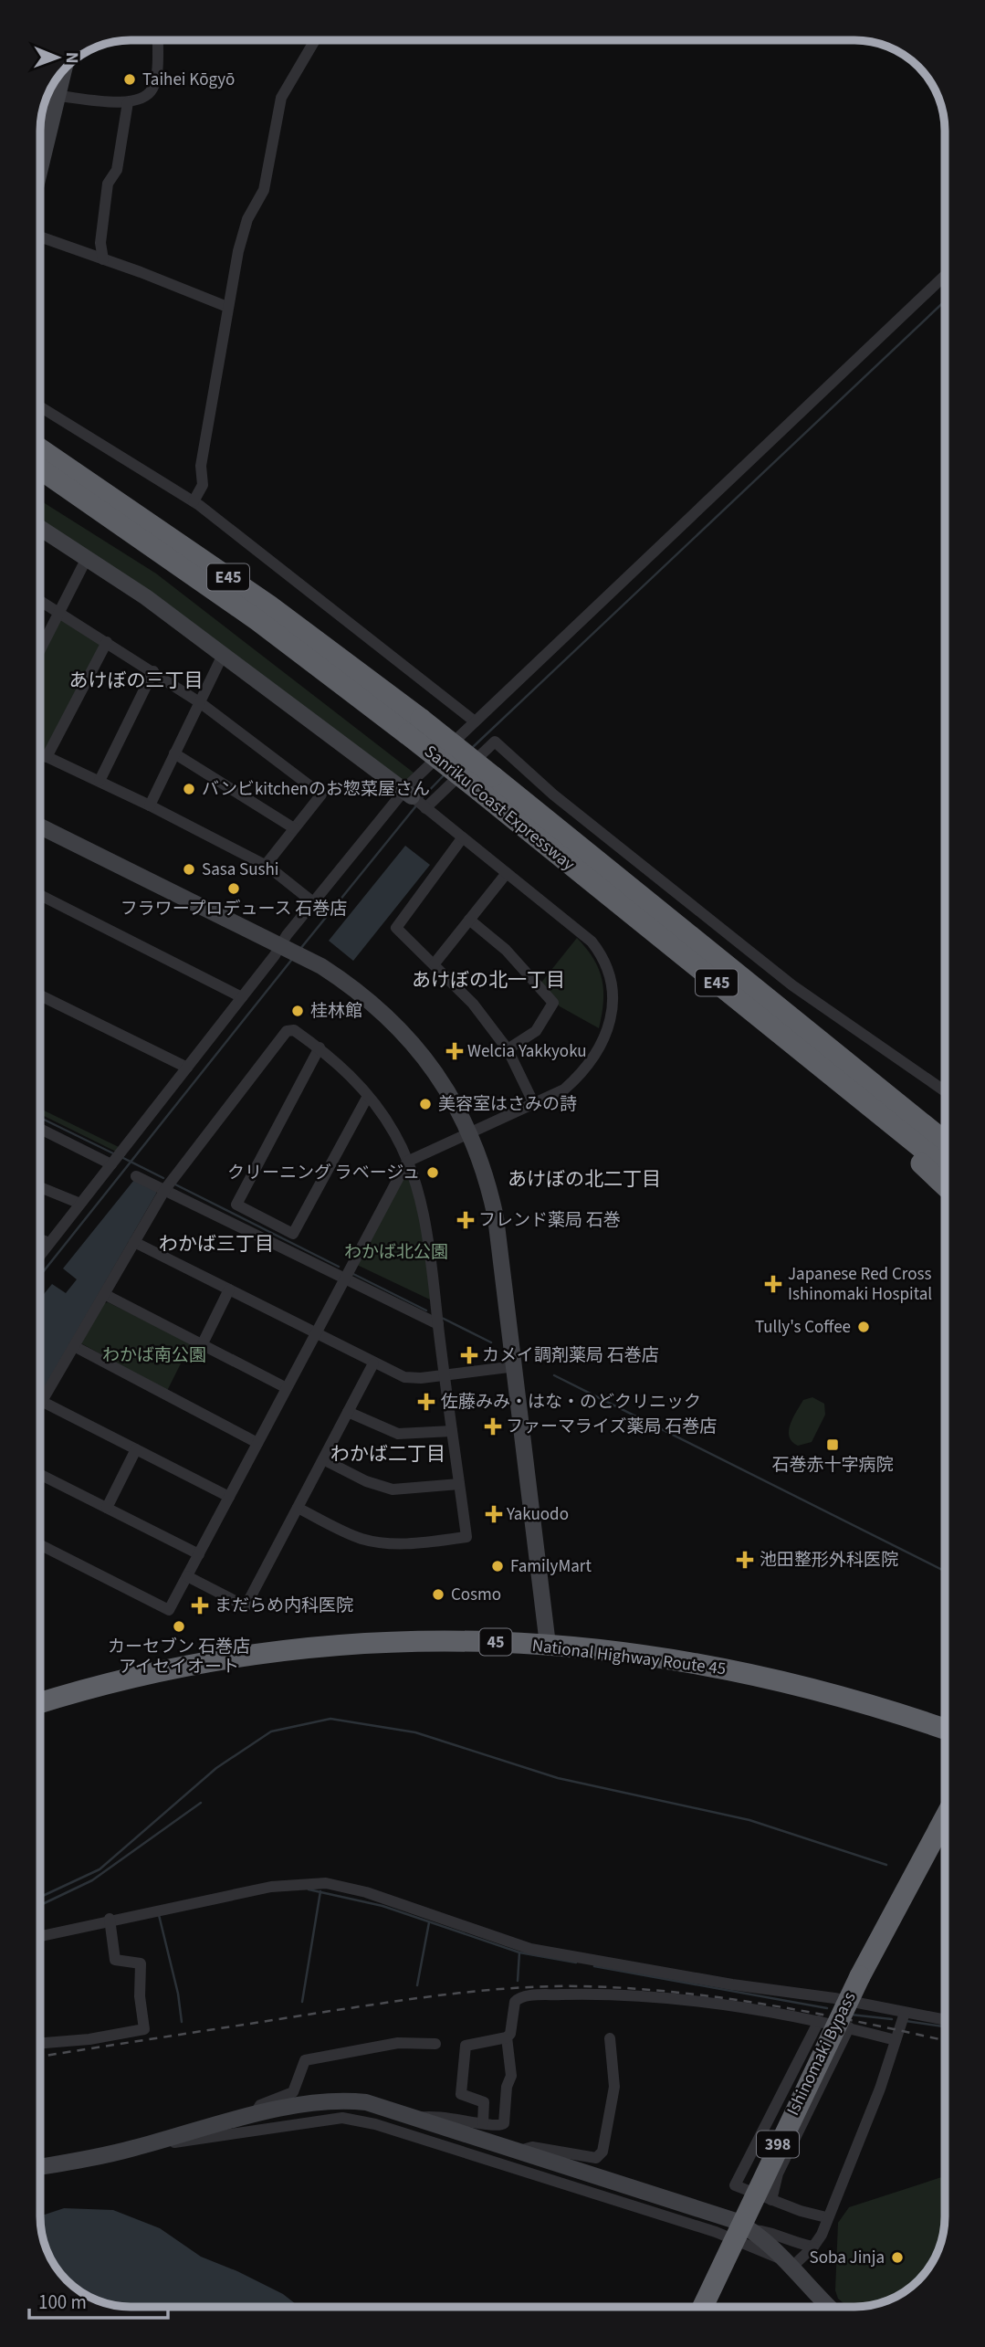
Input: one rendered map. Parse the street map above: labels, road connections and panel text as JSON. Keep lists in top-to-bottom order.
{
  "streets": {
    "highway": [
      "E45",
      "Sanriku Coast Expressway",
      "45",
      "National Highway Route 45",
      "Ishinomaki Bypass",
      "398"
    ]
  },
  "districts": [
    "あけぼの三丁目",
    "あけぼの北一丁目",
    "あけぼの北二丁目",
    "わかば三丁目",
    "わかば二丁目"
  ],
  "parks": ["わかば北公園", "わかば南公園"],
  "places": {
    "other": [
      "Taihei Kōgyō",
      "バンビkitchenのお惣菜屋さん",
      "Sasa Sushi",
      "フラワープロデュース 石巻店",
      "桂林館",
      "美容室はさみの詩",
      "クリーニング ラベージュ",
      "Tully's Coffee",
      "FamilyMart",
      "Cosmo",
      "カーセブン 石巻店 アイセイオート",
      "Soba Jinja"
    ],
    "health": [
      "Welcia Yakkyoku",
      "フレンド薬局 石巻",
      "Japanese Red Cross Ishinomaki Hospital",
      "カメイ調剤薬局 石巻店",
      "佐藤みみ・はな・のどクリニック",
      "ファーマライズ薬局 石巻店",
      "Yakuodo",
      "池田整形外科医院",
      "まだらめ内科医院"
    ],
    "transit": ["石巻赤十字病院"]
  },
  "scale_bar": "100 m",
  "north": "right"
}
